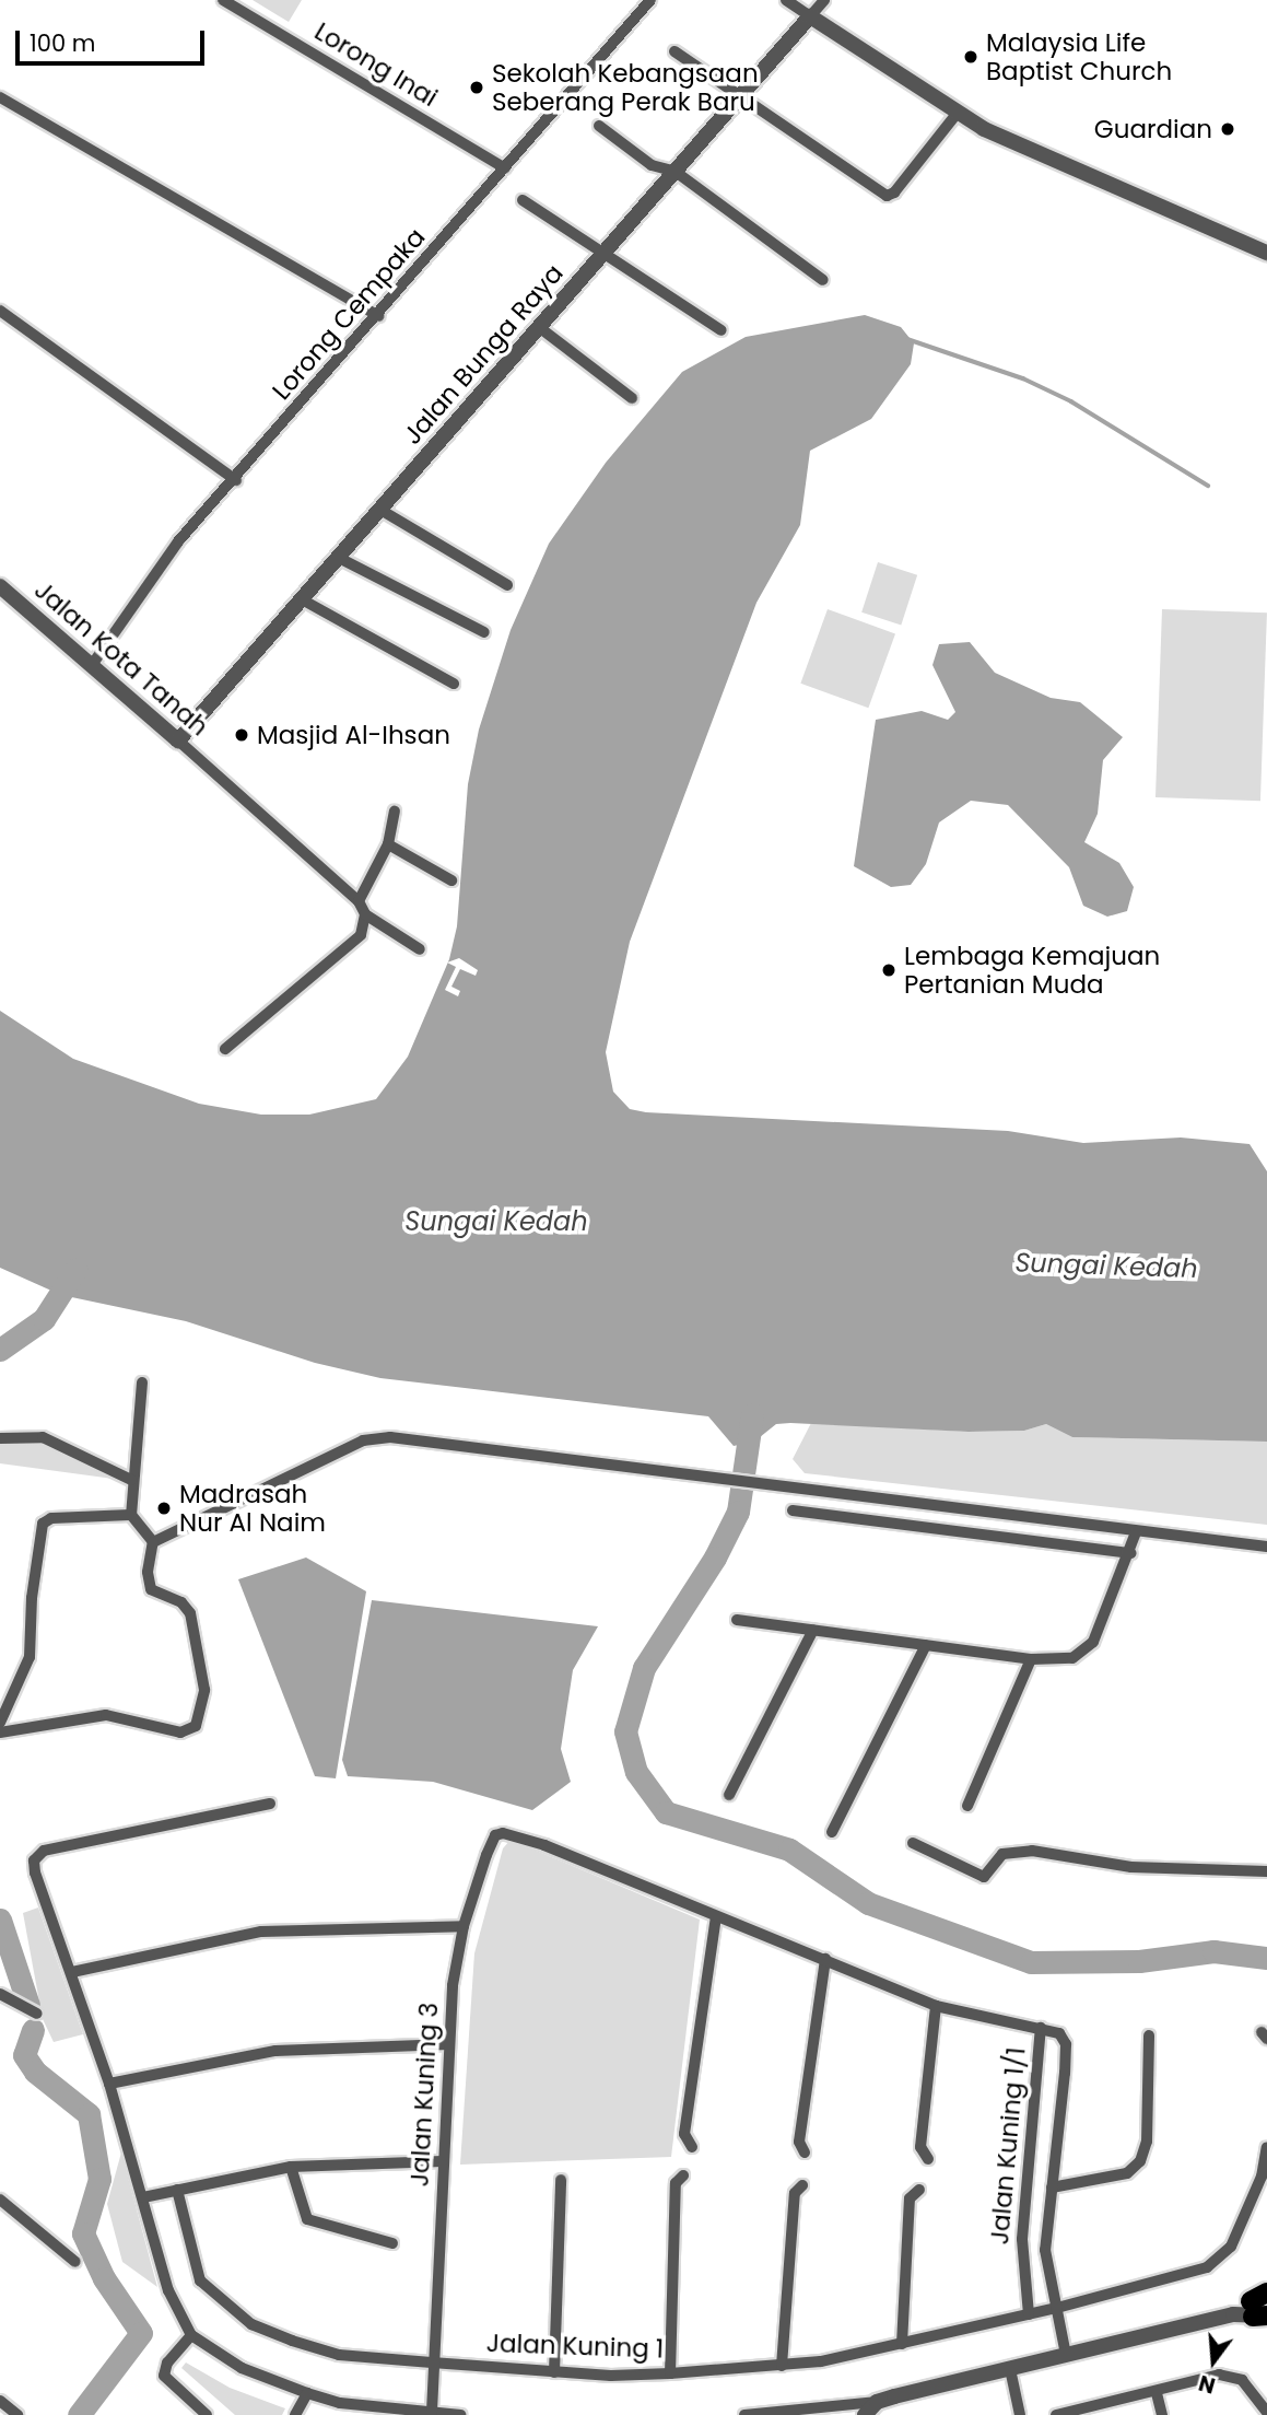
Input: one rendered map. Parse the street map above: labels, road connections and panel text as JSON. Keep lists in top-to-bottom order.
{
  "streets": {
    "street": [
      "Lorong Inai",
      "Lorong Cempaka",
      "Jalan Bunga Raya",
      "Jalan Kota Tanah",
      "Jalan Kuning 3",
      "Jalan Kuning 1/1",
      "Jalan Kuning 1"
    ]
  },
  "crossings": [
    ["Lorong Inai", "Lorong Cempaka"],
    ["Lorong Cempaka", "Jalan Kota Tanah"],
    ["Jalan Bunga Raya", "Jalan Kota Tanah"],
    ["Jalan Kuning 3", "Jalan Kuning 1"],
    ["Jalan Kuning 1/1", "Jalan Kuning 1"]
  ],
  "water": ["Sungai Kedah"],
  "places": [
    "Malaysia Life Baptist Church",
    "Sekolah Kebangsaan Seberang Perak Baru",
    "Guardian",
    "Masjid Al-Ihsan",
    "Lembaga Kemajuan Pertanian Muda",
    "Madrasah Nur Al Naim"
  ],
  "scale_bar": "100 m",
  "north": "bottom"
}
